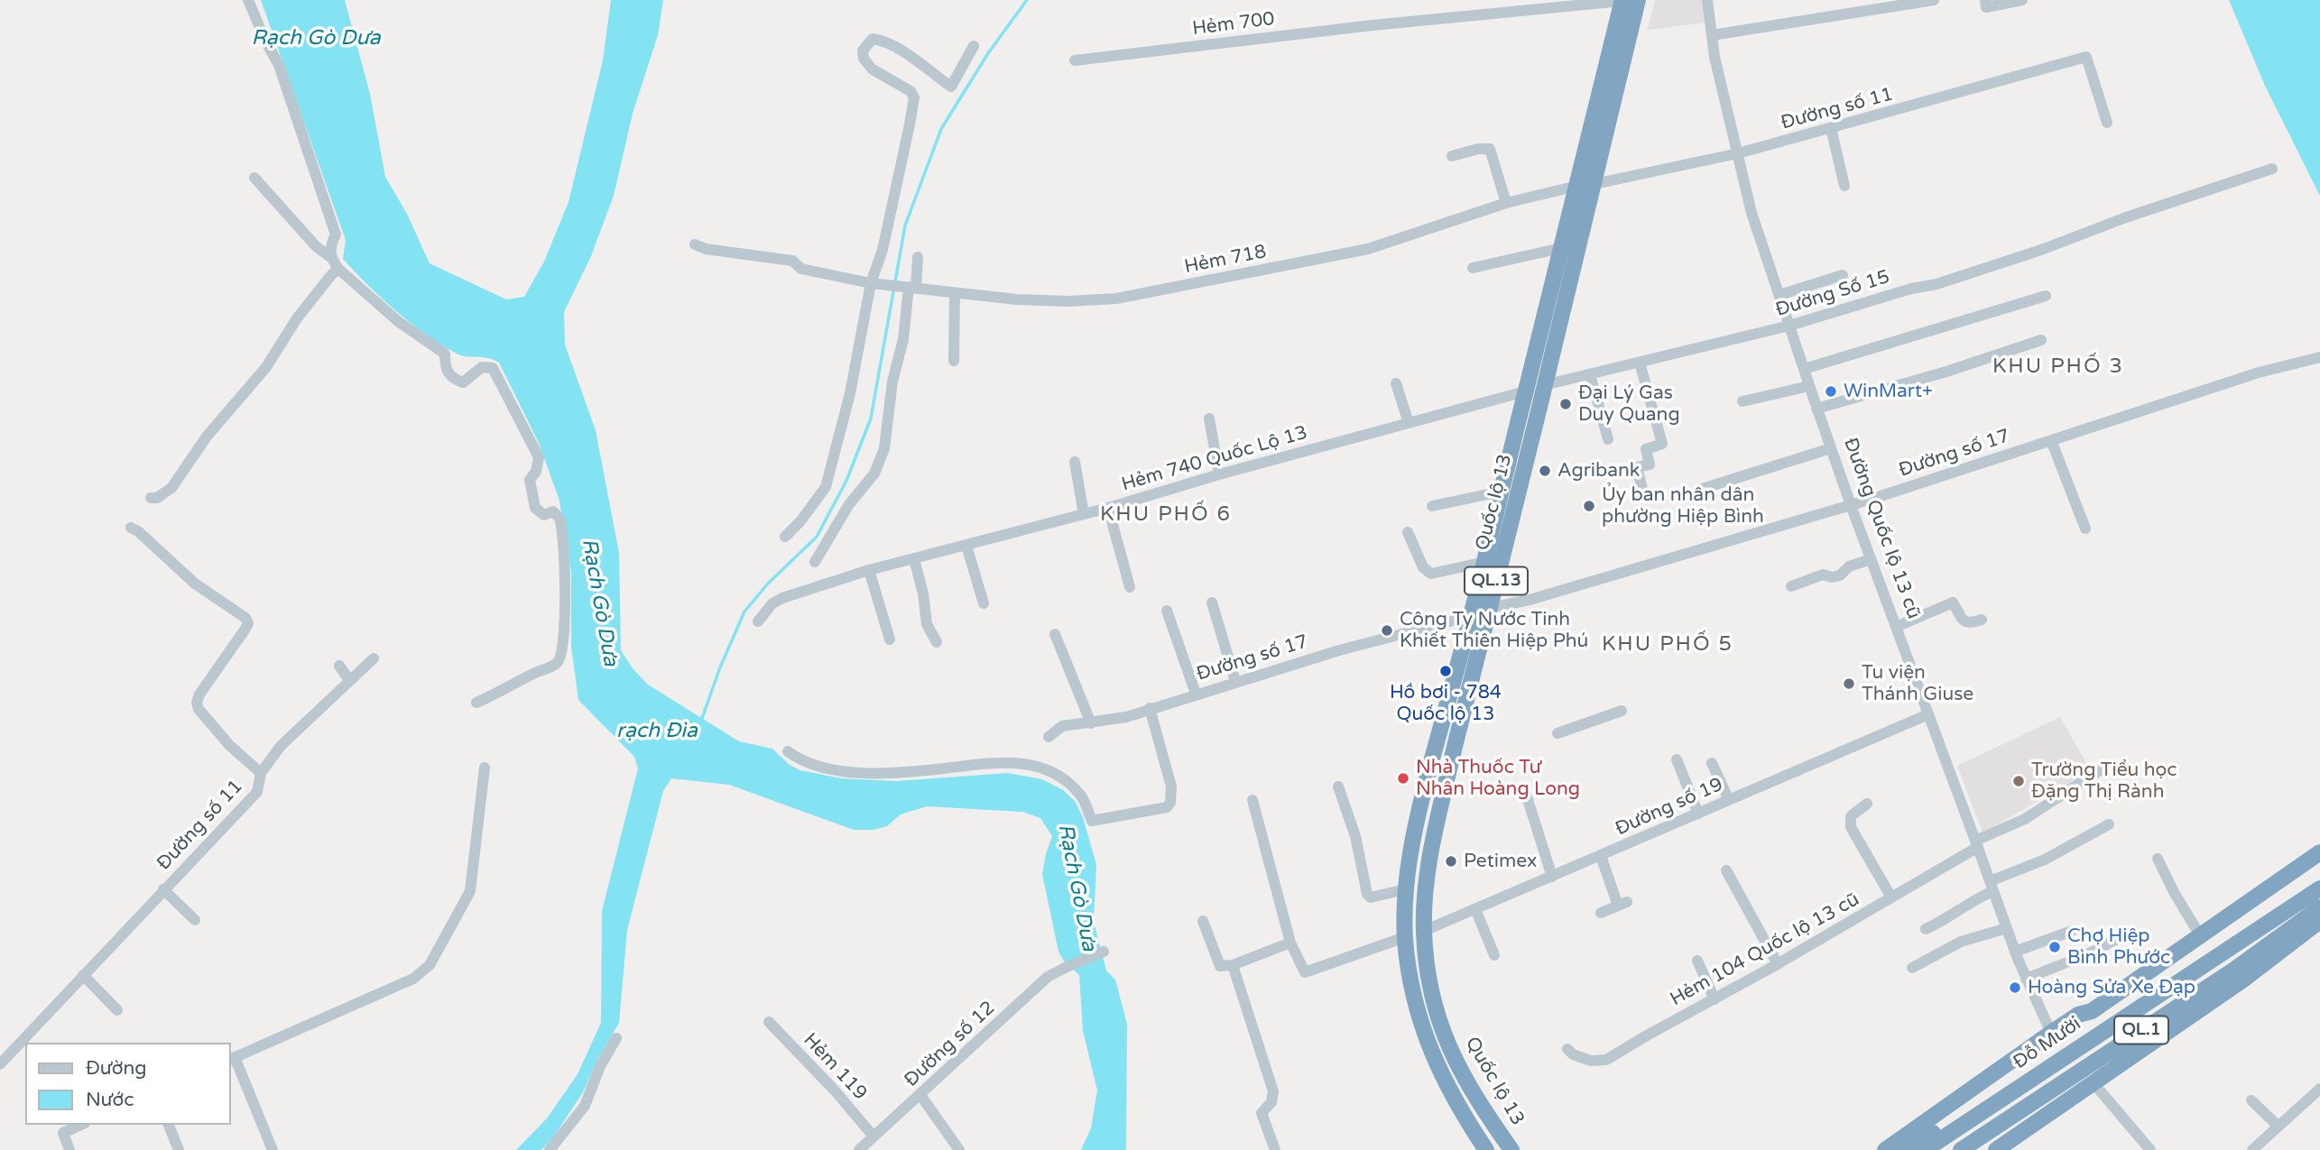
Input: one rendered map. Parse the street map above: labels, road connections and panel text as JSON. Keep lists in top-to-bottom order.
{
  "streets": {
    "highway": [
      "Quốc lộ 13",
      "Đường Quốc lộ 13 cũ",
      "QL.13",
      "QL.1",
      "Đỗ Mười"
    ],
    "street": [
      "Hẻm 700",
      "Đường số 11",
      "Hẻm 718",
      "Đường Số 15",
      "Đường số 17",
      "Hẻm 740 Quốc Lộ 13",
      "Đường số 19",
      "Hẻm 104 Quốc lộ 13 cũ",
      "Đường số 12",
      "Hẻm 119"
    ]
  },
  "crossings": [
    ["Hẻm 700", "Quốc lộ 13"],
    ["Đường số 11", "Quốc lộ 13"],
    ["Đường số 11", "Đường Quốc lộ 13 cũ"],
    ["Hẻm 718", "Quốc lộ 13"],
    ["Đường Số 15", "Quốc lộ 13"],
    ["Đường Số 15", "Đường Quốc lộ 13 cũ"],
    ["Đường số 17", "Quốc lộ 13"],
    ["Đường số 17", "Đường Quốc lộ 13 cũ"],
    ["Hẻm 740 Quốc Lộ 13", "Quốc lộ 13"],
    ["Quốc lộ 13", "Đường số 19"],
    ["Đường Quốc lộ 13 cũ", "Đường số 19"],
    ["Đường Quốc lộ 13 cũ", "Hẻm 104 Quốc lộ 13 cũ"],
    ["Đường Quốc lộ 13 cũ", "Đỗ Mười"],
    ["Đường số 12", "Hẻm 119"]
  ],
  "districts": ["KHU PHỐ 3", "KHU PHỐ 6", "KHU PHỐ 5"],
  "water": ["Rạch Gò Dưa", "rạch Đìa"],
  "places": [
    "WinMart+",
    "Đại Lý Gas Duy Quang",
    "Agribank",
    "Ủy ban nhân dân phường Hiệp Bình",
    "Công Ty Nước Tinh Khiết Thiên Hiệp Phú",
    "Hồ bơi - 784 Quốc lộ 13",
    "Tu viện Thánh Giuse",
    "Nhà Thuốc Tư Nhân Hoàng Long",
    "Trường Tiểu học Đặng Thị Rành",
    "Petimex",
    "Chợ Hiệp Bình Phước",
    "Hoàng Sửa Xe Đạp"
  ],
  "legend": ["Đường", "Nước"]
}
